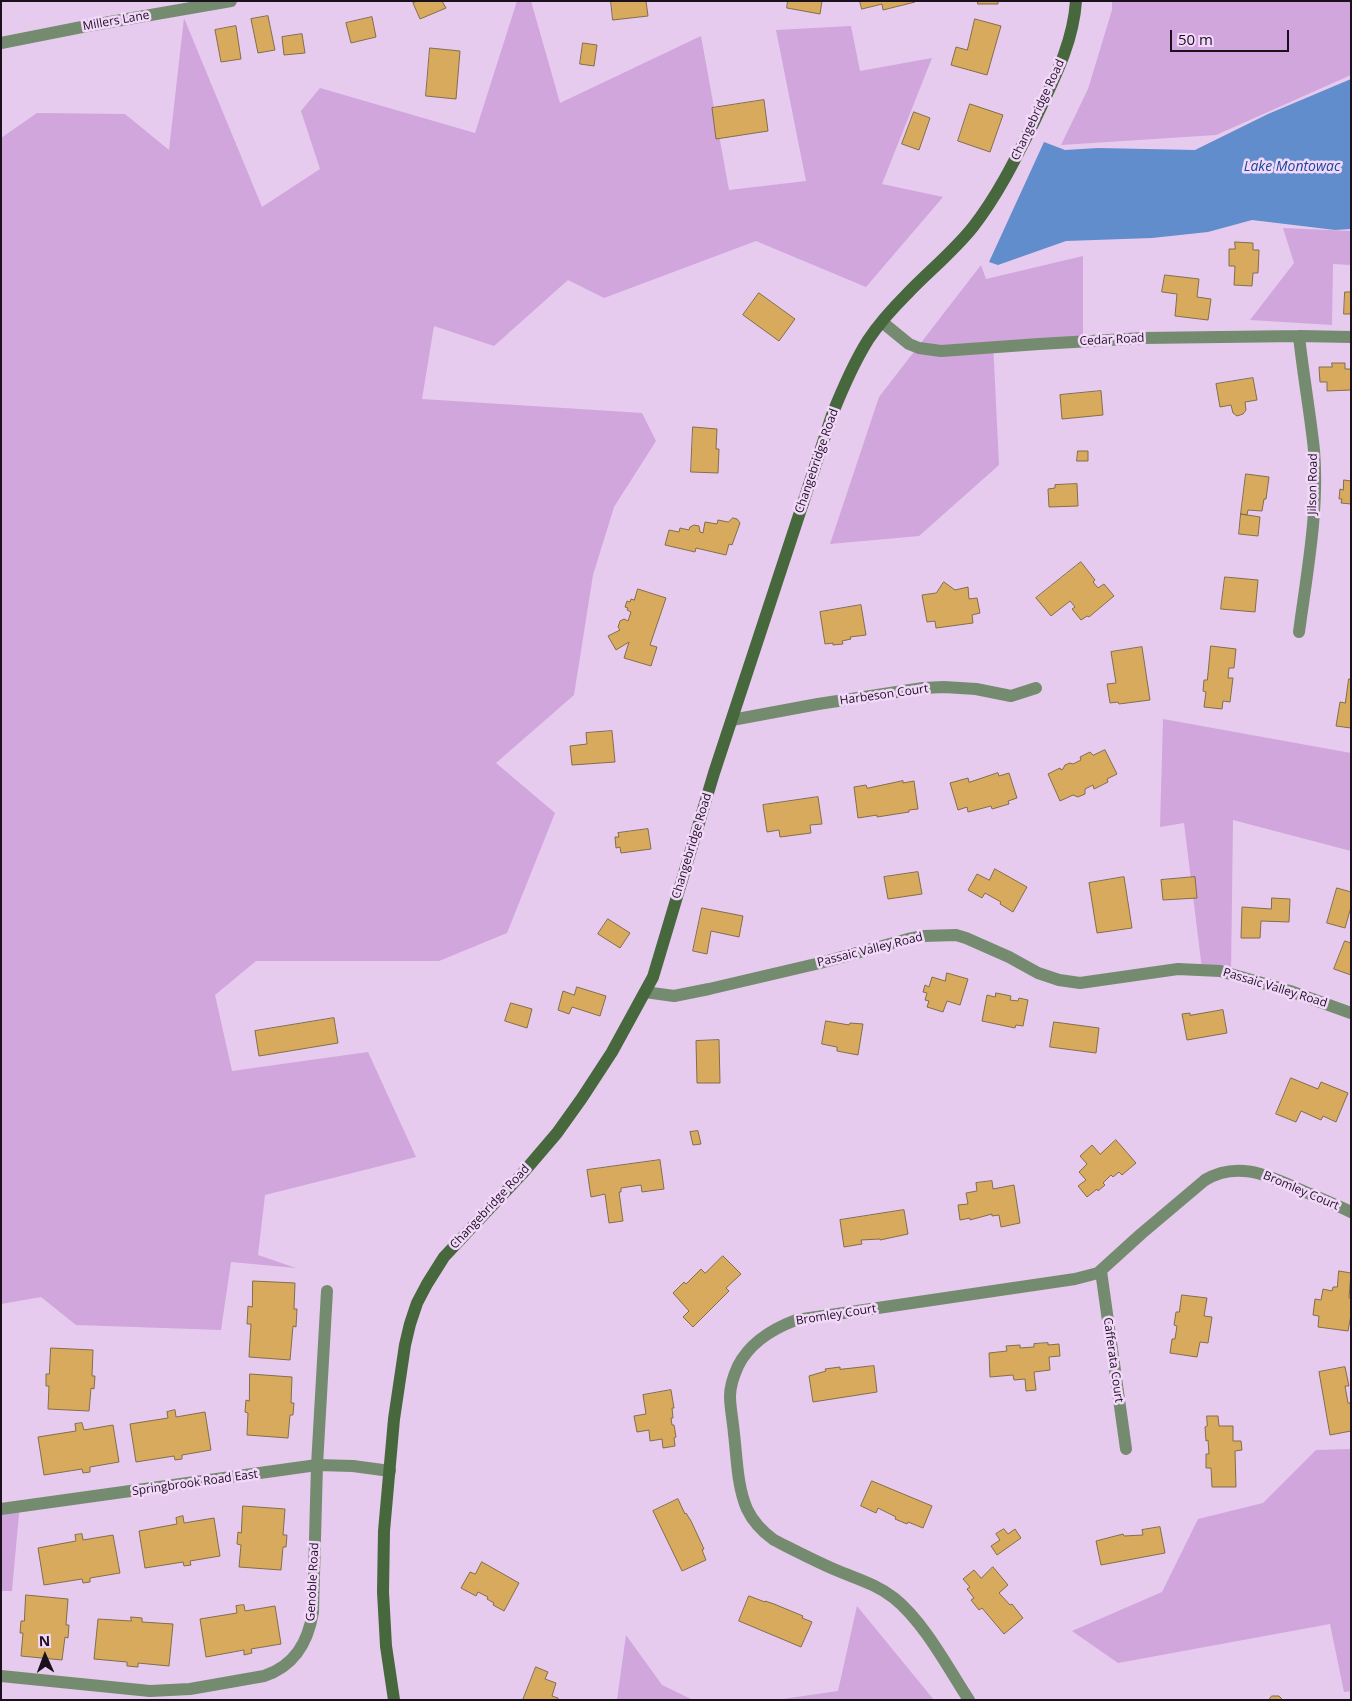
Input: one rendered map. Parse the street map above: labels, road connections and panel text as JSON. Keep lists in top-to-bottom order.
{
  "streets": {
    "main road": ["Changebridge Road"],
    "street": [
      "Millers Lane",
      "Cedar Road",
      "Jilson Road",
      "Harbeson Court",
      "Passaic Valley Road",
      "Bromley Court",
      "Cafferata Court",
      "Springbrook Road East",
      "Genoble Road"
    ]
  },
  "crossings": [
    ["Changebridge Road", "Cedar Road"],
    ["Changebridge Road", "Harbeson Court"],
    ["Changebridge Road", "Passaic Valley Road"],
    ["Changebridge Road", "Springbrook Road East"],
    ["Cedar Road", "Jilson Road"],
    ["Bromley Court", "Cafferata Court"],
    ["Springbrook Road East", "Genoble Road"]
  ],
  "water": ["Lake Montowac"],
  "scale_bar": "50 m",
  "north": "top"
}
